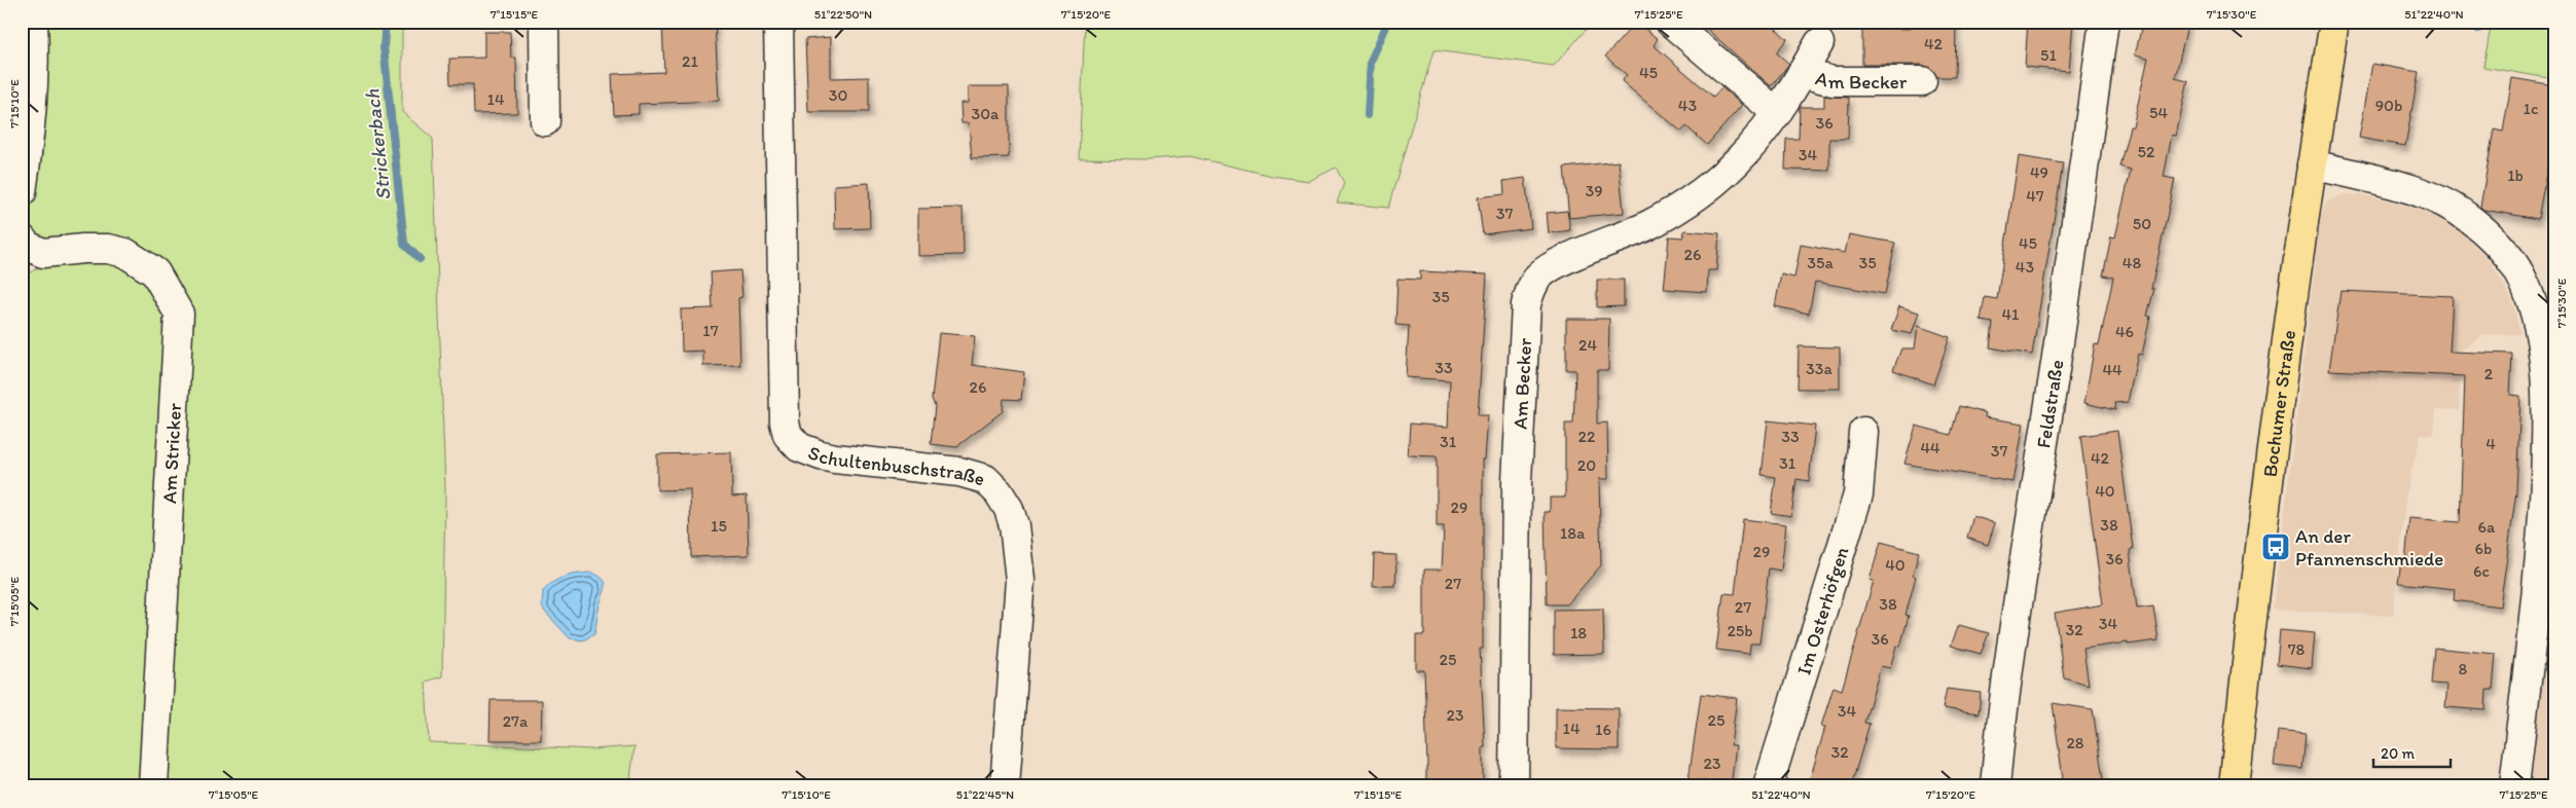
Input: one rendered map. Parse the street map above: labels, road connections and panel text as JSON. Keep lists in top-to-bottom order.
{
  "streets": {
    "main road": ["Bochumer Straße"],
    "street": [
      "Am Becker",
      "Feldstraße",
      "Am Stricker",
      "Schultenbuschstraße",
      "Im Osterhöfgen"
    ]
  },
  "water": ["Strickerbach"],
  "places": {
    "bus stop": ["An der Pfannenschmiede"]
  },
  "house_numbers": [
    "42",
    "51",
    "21",
    "45",
    "30",
    "14",
    "43",
    "90b",
    "1c",
    "54",
    "30a",
    "36",
    "52",
    "34",
    "49",
    "1b",
    "39",
    "47",
    "37",
    "50",
    "45",
    "26",
    "35a",
    "35",
    "48",
    "43",
    "35",
    "41",
    "17",
    "46",
    "24",
    "33",
    "33a",
    "44",
    "2",
    "26",
    "22",
    "33",
    "31",
    "4",
    "44",
    "37",
    "42",
    "31",
    "20",
    "40",
    "29",
    "38",
    "15",
    "6a",
    "18a",
    "6b",
    "29",
    "36",
    "40",
    "6c",
    "27",
    "38",
    "27",
    "34",
    "32",
    "25b",
    "18",
    "36",
    "78",
    "25",
    "8",
    "34",
    "23",
    "25",
    "27a",
    "14",
    "16",
    "28",
    "32",
    "23"
  ],
  "scale_bar": "20 m",
  "coordinates": [
    "7°15'15\"E",
    "51°22'50\"N",
    "7°15'20\"E",
    "7°15'25\"E",
    "7°15'30\"E",
    "51°22'40\"N",
    "7°15'10\"E",
    "7°15'05\"E",
    "51°22'45\"N"
  ]
}
